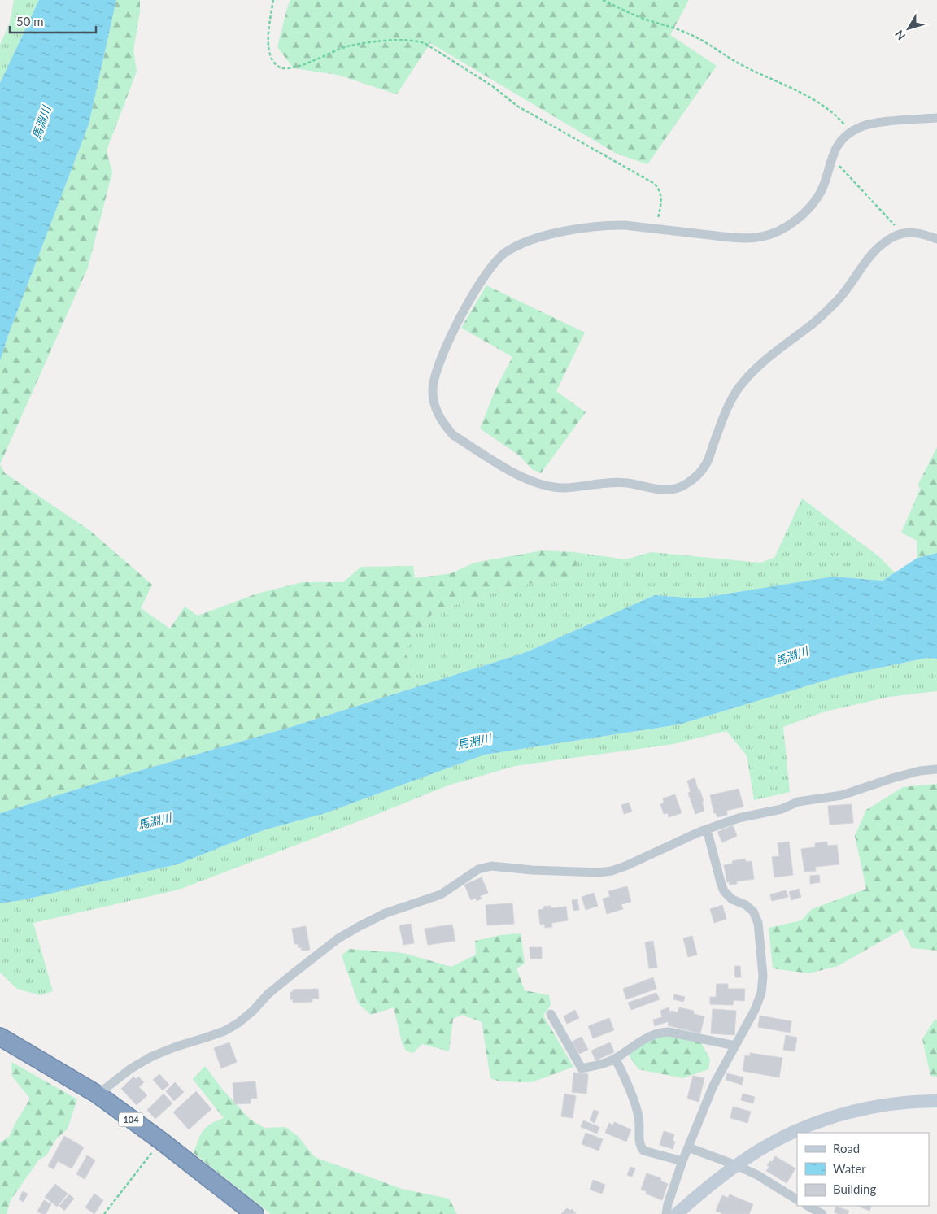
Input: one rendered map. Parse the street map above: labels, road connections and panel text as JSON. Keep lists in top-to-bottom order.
{
  "streets": {
    "highway": ["104"]
  },
  "water": ["馬淵川"],
  "legend": ["Road", "Water", "Building"],
  "scale_bar": "50 m",
  "north": "bottom left"
}
